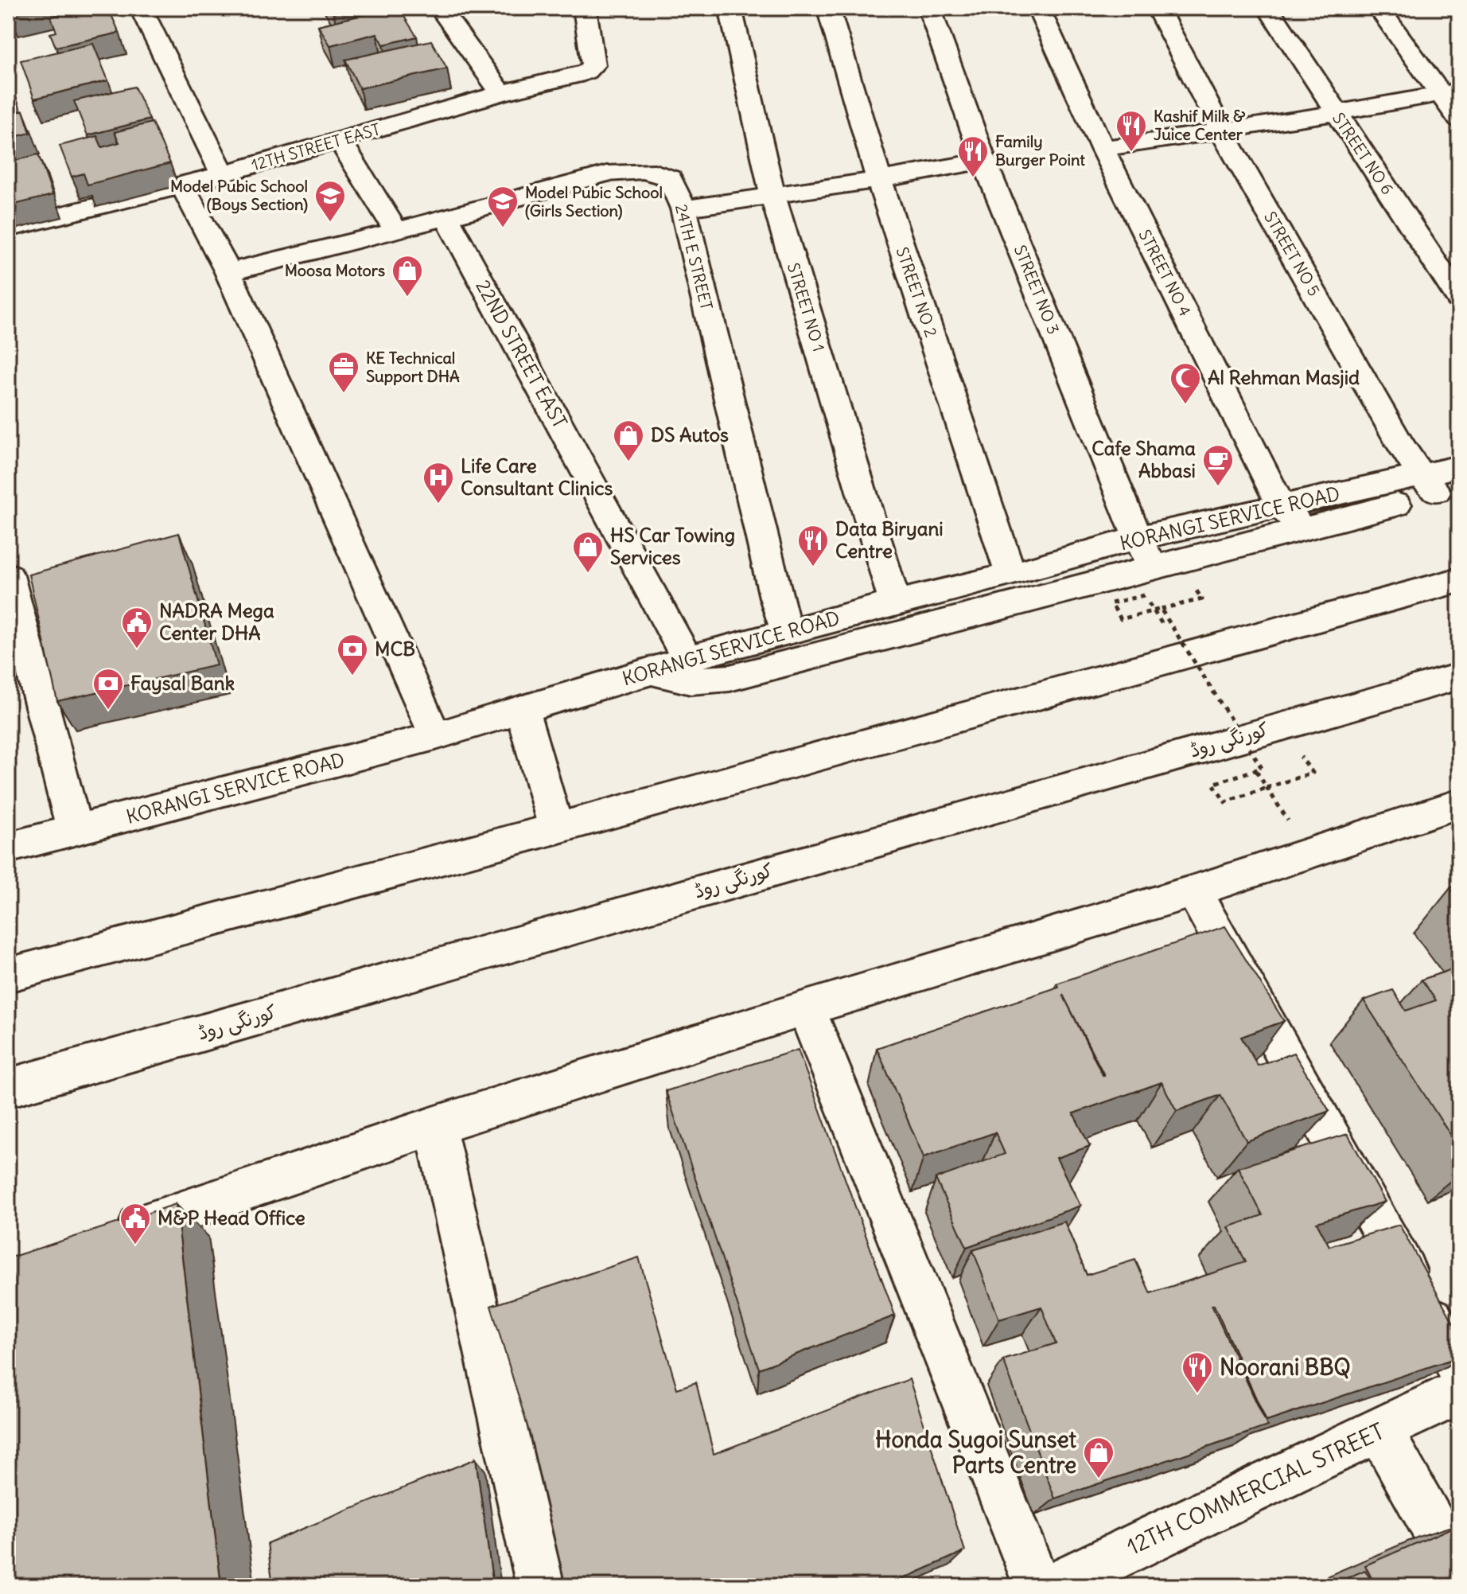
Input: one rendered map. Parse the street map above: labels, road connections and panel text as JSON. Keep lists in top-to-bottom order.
{
  "streets": {
    "street": [
      "12TH STREET EAST",
      "STREET NO 6",
      "STREET NO 5",
      "24TH E STREET",
      "STREET NO 4",
      "STREET NO 3",
      "STREET NO 2",
      "STREET NO 1",
      "22ND STREET EAST",
      "KORANGI SERVICE ROAD",
      "کورنگی روڈ",
      "12TH COMMERCIAL STREET"
    ]
  },
  "crossings": [
    ["STREET NO 5", "KORANGI SERVICE ROAD"],
    ["24TH E STREET", "22ND STREET EAST"],
    ["24TH E STREET", "KORANGI SERVICE ROAD"],
    ["STREET NO 4", "KORANGI SERVICE ROAD"],
    ["STREET NO 3", "KORANGI SERVICE ROAD"],
    ["STREET NO 2", "KORANGI SERVICE ROAD"],
    ["STREET NO 1", "KORANGI SERVICE ROAD"],
    ["22ND STREET EAST", "KORANGI SERVICE ROAD"]
  ],
  "places": {
    "restaurant": [
      "Kashif Milk & Juice Center",
      "Family Burger Point",
      "Data Biryani Centre",
      "Noorani BBQ"
    ],
    "school or university": ["Model Pubic School (Boys Section)", "Model Pubic School (Girls Section)"],
    "shop": [
      "Moosa Motors",
      "DS Autos",
      "HS Car Towing Services",
      "Honda Sugoi Sunset Parts Centre"
    ],
    "office": ["KE Technical Support DHA"],
    "mosque": ["Al Rehman Masjid"],
    "cafe": ["Cafe Shama Abbasi"],
    "hospital": ["Life Care Consultant Clinics"],
    "public building": ["NADRA Mega Center DHA", "M&P Head Office"],
    "bank": ["MCB", "Faysal Bank"]
  }
}
